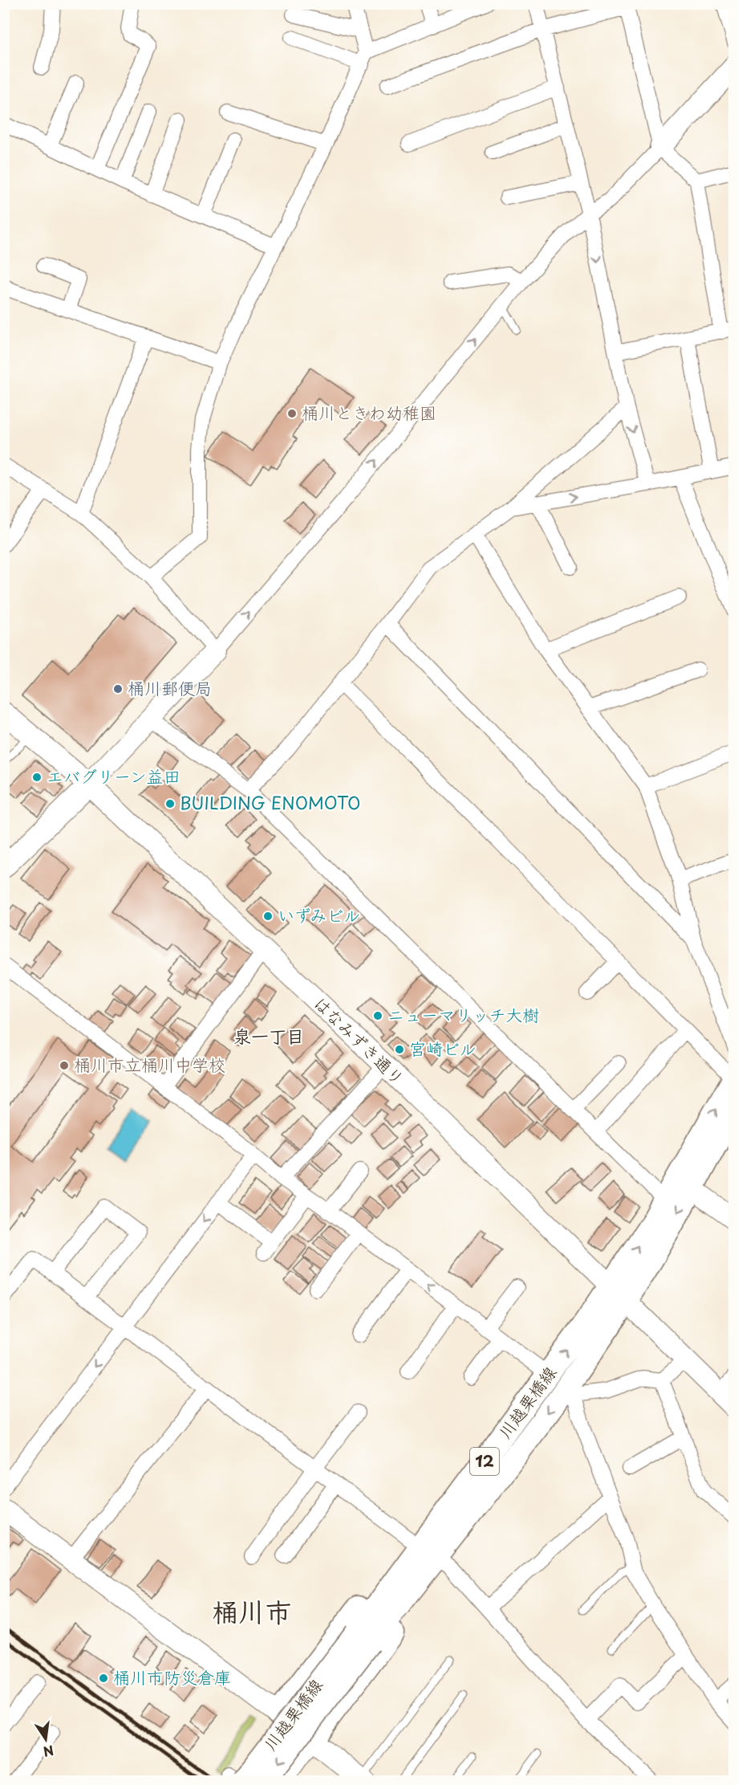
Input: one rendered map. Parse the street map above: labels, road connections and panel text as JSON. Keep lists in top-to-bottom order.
{
  "streets": {
    "main road": ["川越栗橋線", "12"],
    "street": ["はなみずき通り"]
  },
  "crossings": [
    ["はなみずき通り", "川越栗橋線"]
  ],
  "districts": ["泉一丁目", "桶川市"],
  "places": [
    "桶川ときわ幼稚園",
    "桶川郵便局",
    "エバグリーン益田",
    "BUILDING ENOMOTO",
    "いずみビル",
    "ニューマリッチ大樹",
    "宮崎ビル",
    "桶川市立桶川中学校",
    "桶川市防災倉庫"
  ],
  "north": "bottom"
}
